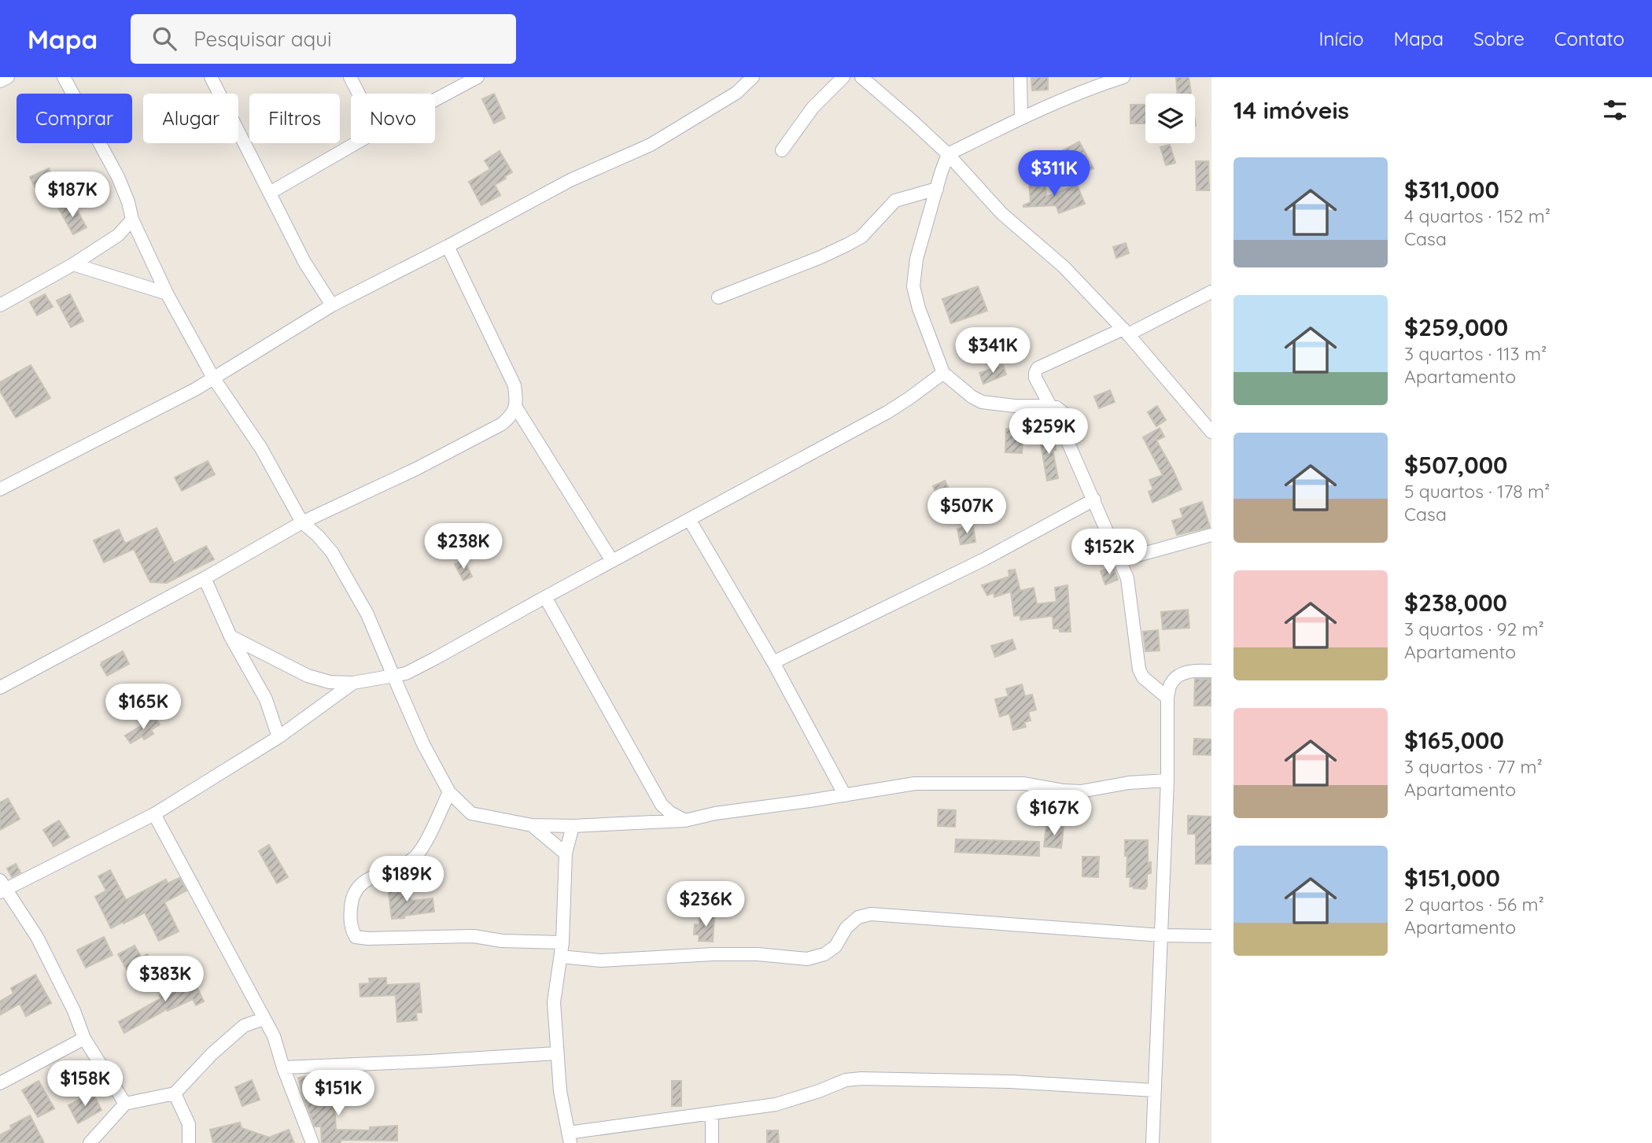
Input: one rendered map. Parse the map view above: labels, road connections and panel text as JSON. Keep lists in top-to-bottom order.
{
  "page": {
    "header": "Mapa",
    "search": "Pesquisar aqui",
    "nav": [
      "Início",
      "Mapa",
      "Sobre",
      "Contato"
    ],
    "heading": "14 imóveis",
    "chip": [
      "Comprar",
      "Alugar",
      "Filtros",
      "Novo"
    ],
    "list": [
      {
        "name": "$311,000",
        "note": "4 quartos · 152 m² · Casa"
      },
      {
        "name": "$259,000",
        "note": "3 quartos · 113 m² · Apartamento"
      },
      {
        "name": "$507,000",
        "note": "5 quartos · 178 m² · Casa"
      },
      {
        "name": "$238,000",
        "note": "3 quartos · 92 m² · Apartamento"
      },
      {
        "name": "$165,000",
        "note": "3 quartos · 77 m² · Apartamento"
      },
      {
        "name": "$151,000",
        "note": "2 quartos · 56 m² · Apartamento"
      }
    ],
    "price": [
      "$311K",
      "$187K",
      "$341K",
      "$259K",
      "$507K",
      "$238K",
      "$152K",
      "$165K",
      "$167K",
      "$189K",
      "$236K",
      "$383K",
      "$158K",
      "$151K"
    ]
  }
}
